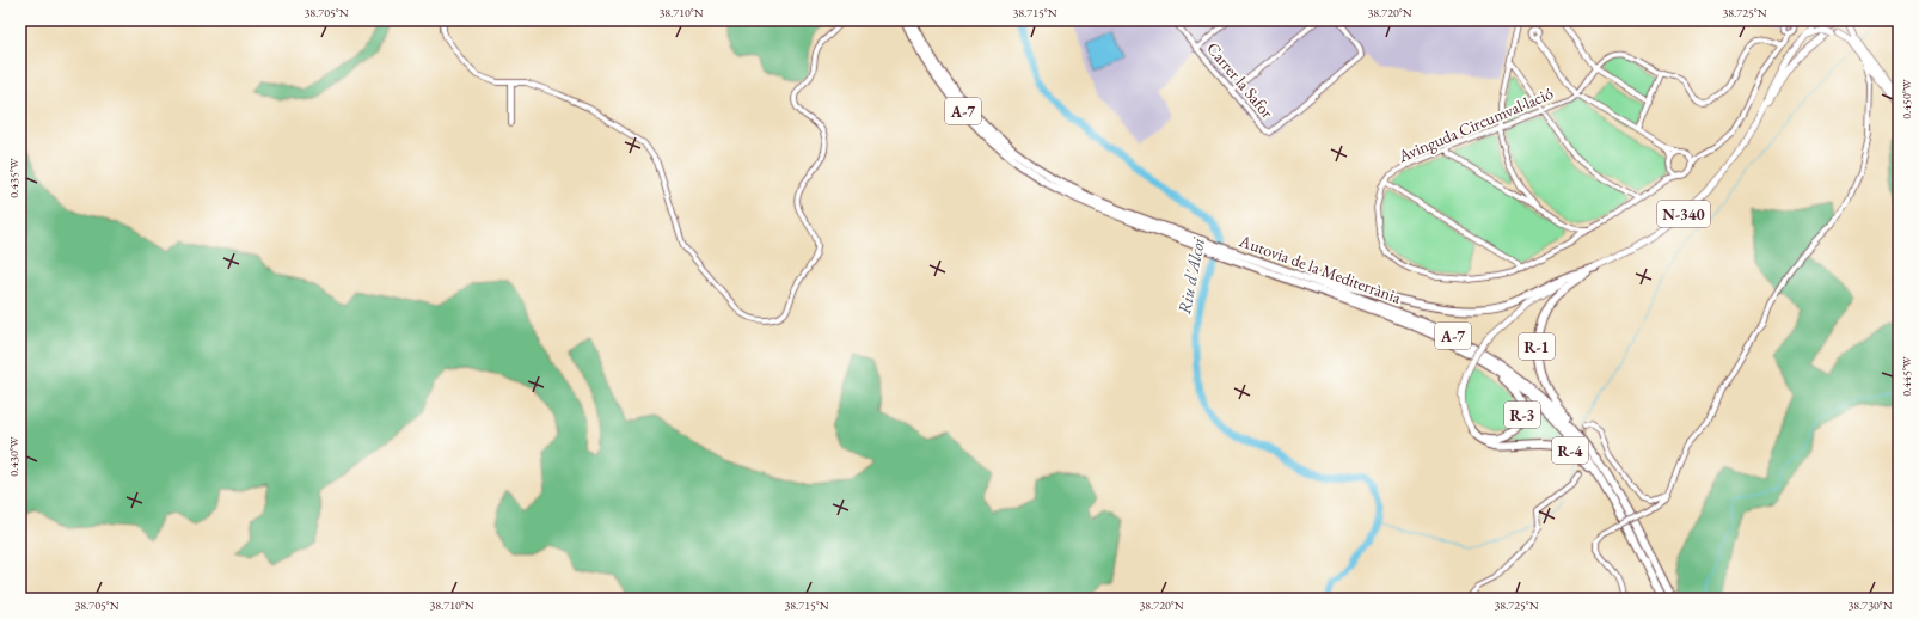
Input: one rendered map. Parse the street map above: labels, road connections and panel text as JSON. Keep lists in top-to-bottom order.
{
  "streets": {
    "highway": [
      "A-7",
      "Autovia de la Mediterrània",
      "R-1",
      "R-3",
      "R-4"
    ],
    "main road": ["N-340"],
    "street": ["Carrer la Safor", "Avinguda Circumval·lació"]
  },
  "crossings": [
    ["N-340", "R-1"],
    ["N-340", "R-3"],
    ["N-340", "R-4"],
    ["Autovia de la Mediterrània", "R-1"],
    ["Autovia de la Mediterrània", "R-3"],
    ["Autovia de la Mediterrània", "R-4"],
    ["R-3", "R-4"]
  ],
  "water": ["Riu d'Alcoi"],
  "coordinates": [
    "38.705°N",
    "38.710°N",
    "38.715°N",
    "38.720°N",
    "38.725°N",
    "0.450°W",
    "0.435°W",
    "0.445°W",
    "0.430°W",
    "38.730°N"
  ]
}
